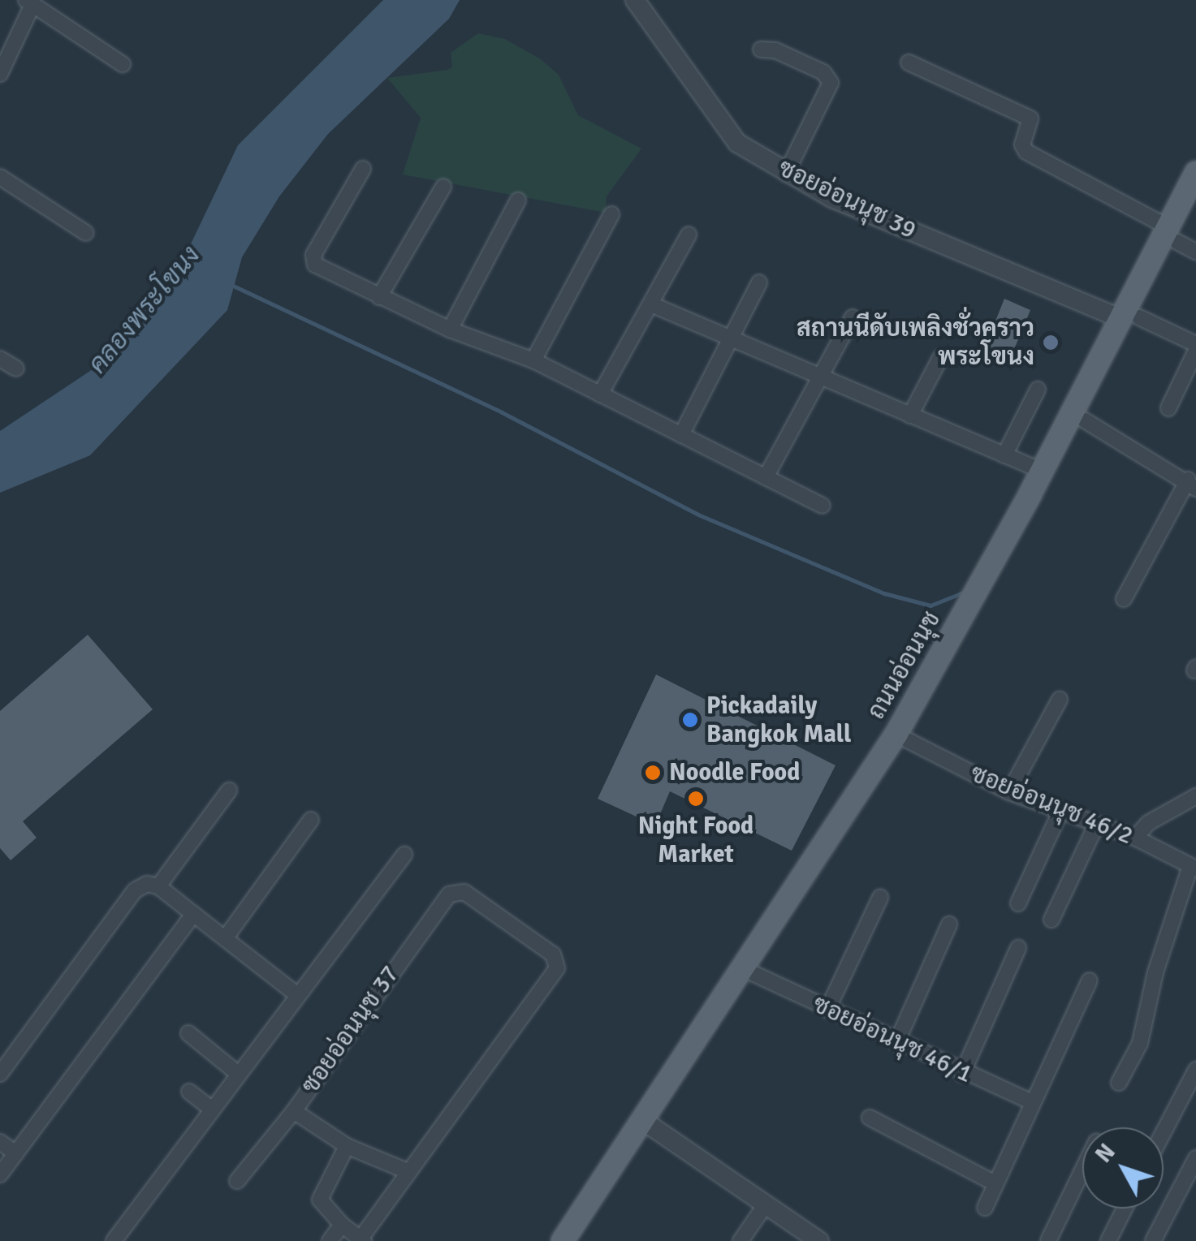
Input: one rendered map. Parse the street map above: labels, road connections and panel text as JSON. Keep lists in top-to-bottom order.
{
  "streets": {
    "main road": ["ถนนอ่อนนุช"],
    "street": [
      "ซอยอ่อนนุช 39",
      "ซอยอ่อนนุช 46/2",
      "ซอยอ่อนนุช 37",
      "ซอยอ่อนนุช 46/1"
    ]
  },
  "crossings": [
    ["ซอยอ่อนนุช 39", "ถนนอ่อนนุช"],
    ["ถนนอ่อนนุช", "ซอยอ่อนนุช 46/2"],
    ["ถนนอ่อนนุช", "ซอยอ่อนนุช 46/1"]
  ],
  "water": ["คลองพระโขนง"],
  "places": [
    "สถานนีดับเพลิงชั่วคราว พระโขนง",
    "Pickadaily Bangkok Mall",
    "Noodle Food",
    "Night Food Market"
  ],
  "north": "top left"
}
